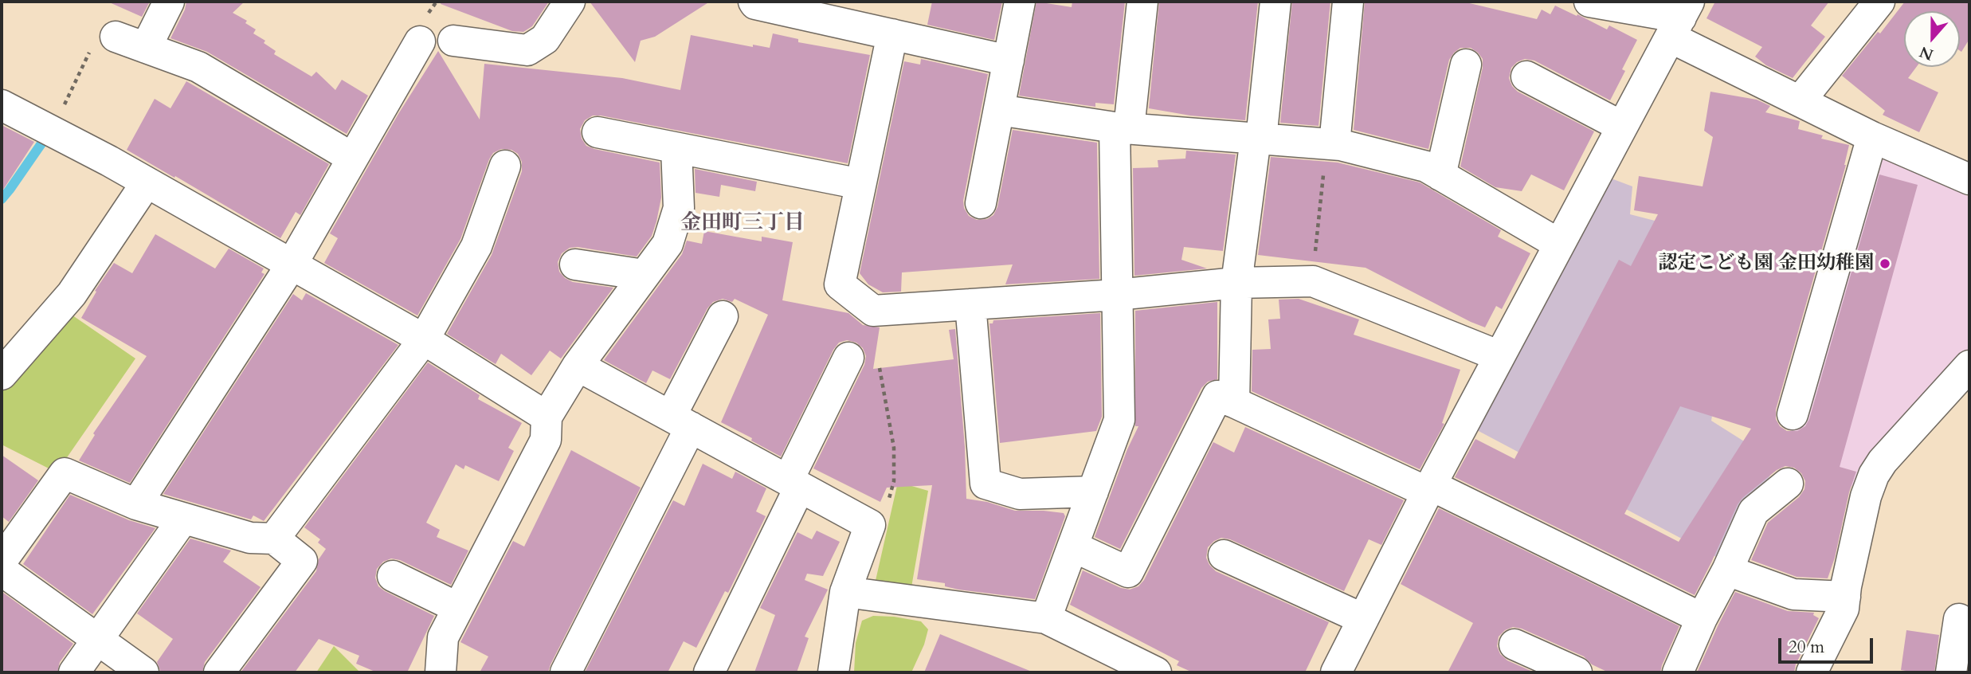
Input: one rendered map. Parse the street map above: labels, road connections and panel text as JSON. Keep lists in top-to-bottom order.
{
  "districts": ["金田町三丁目"],
  "places": ["認定こども園 金田幼稚園"],
  "scale_bar": "20 m",
  "north": "bottom"
}
